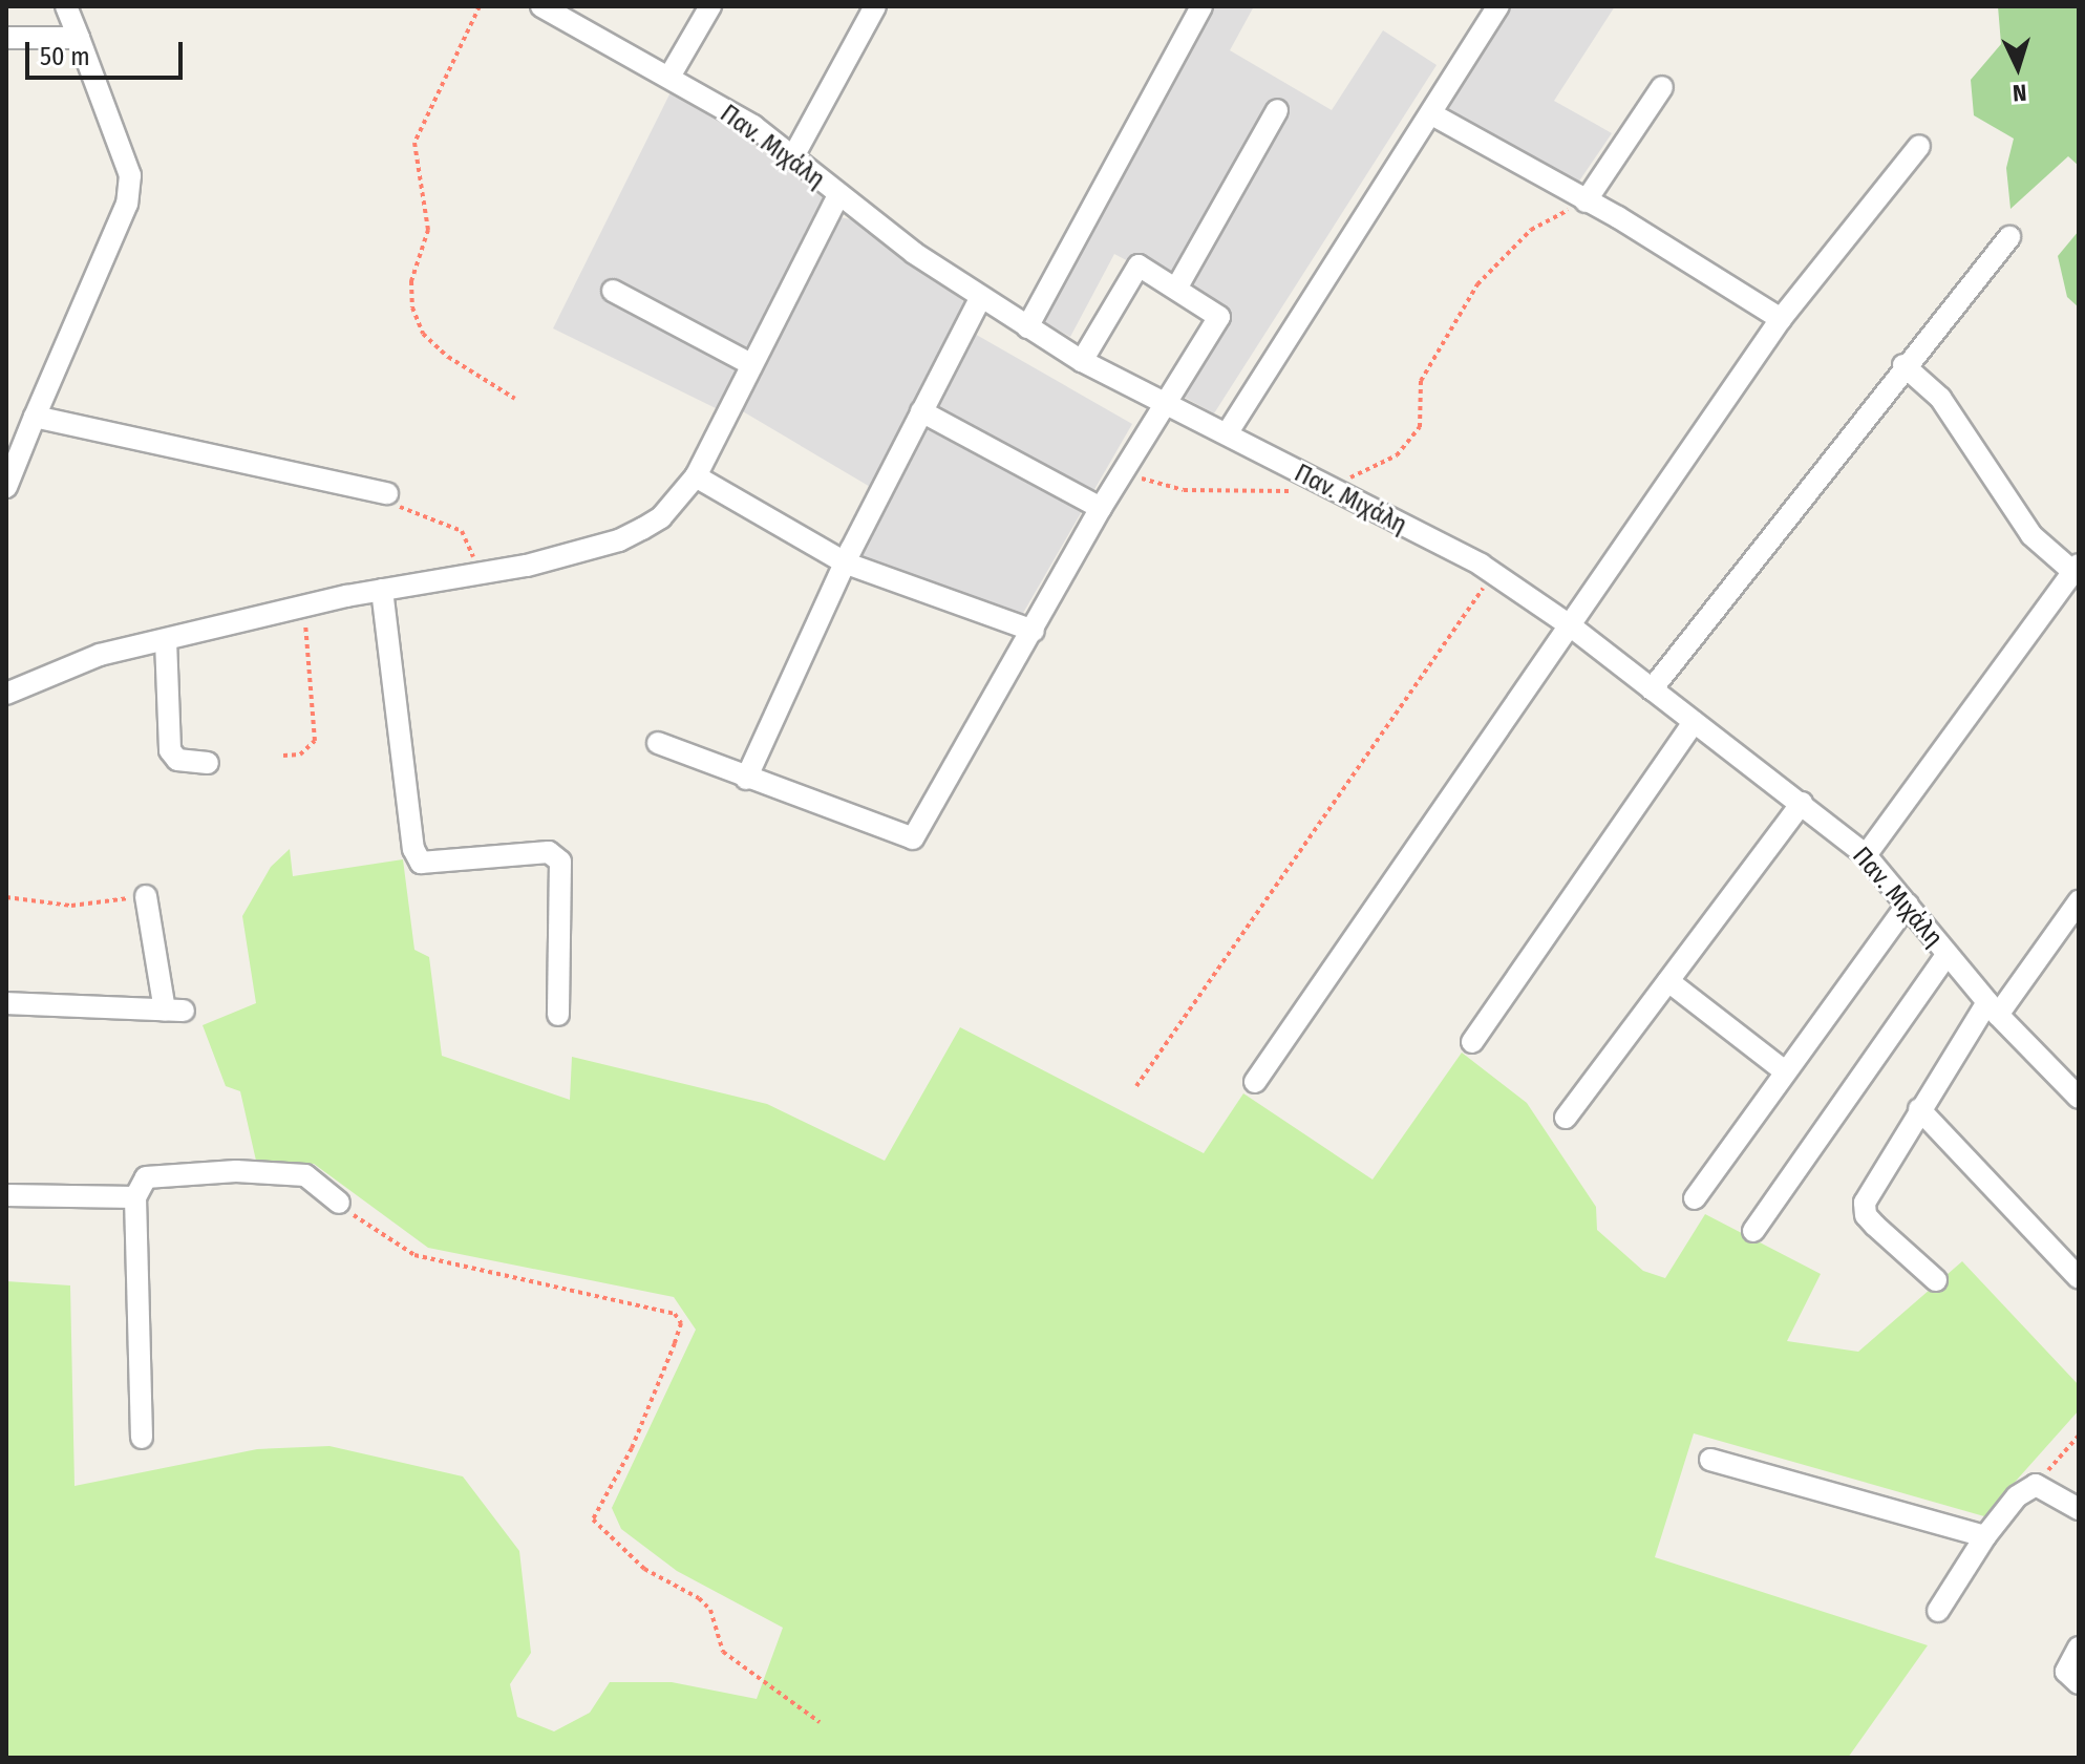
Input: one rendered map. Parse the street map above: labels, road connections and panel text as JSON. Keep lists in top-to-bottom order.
{
  "streets": {
    "street": ["Παν. Μιχάλη"]
  },
  "scale_bar": "50 m",
  "north": "bottom"
}
